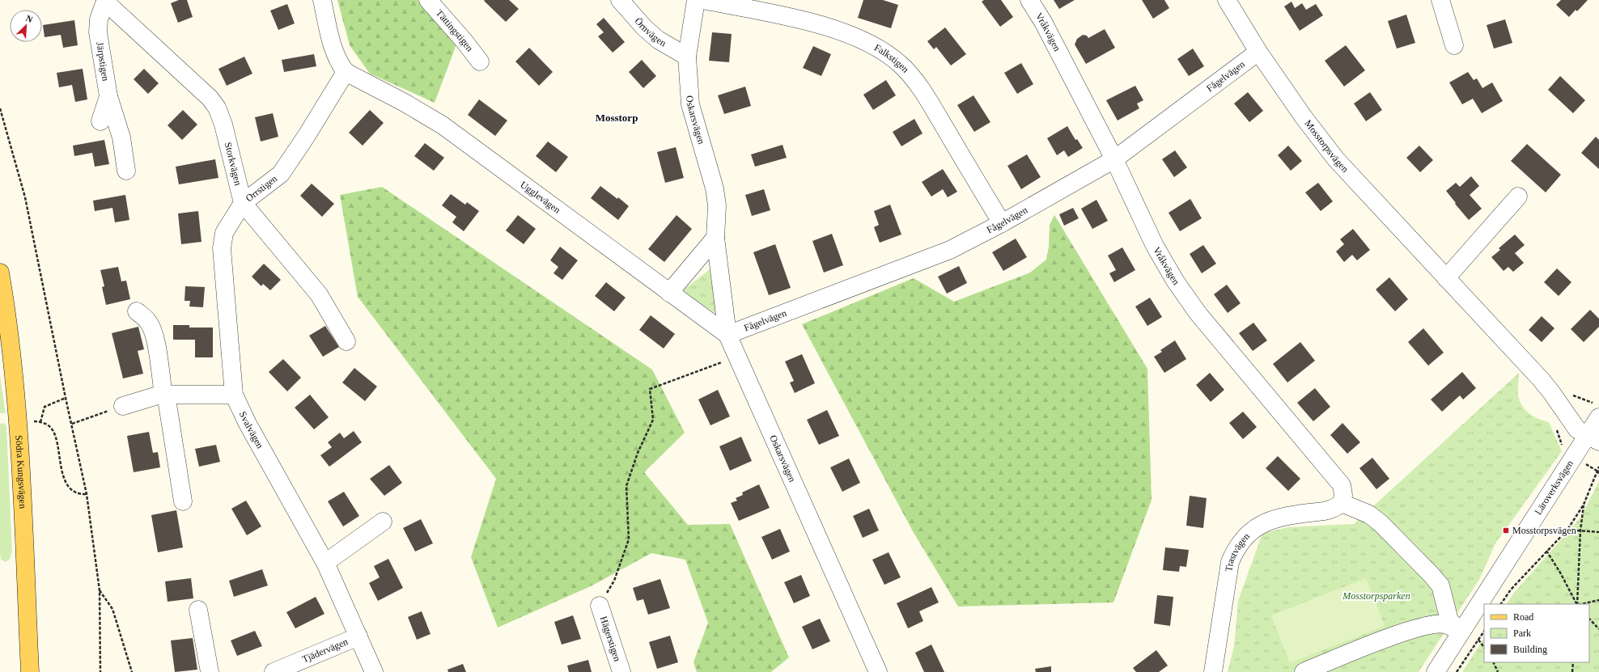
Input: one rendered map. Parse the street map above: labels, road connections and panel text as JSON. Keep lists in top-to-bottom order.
{
  "streets": {
    "main road": ["Södra Kungsvägen"],
    "street": [
      "Tättingstigen",
      "Örnvägen",
      "Vråkvägen",
      "Falkstigen",
      "Järpstigen",
      "Fågelvägen",
      "Oskarsvägen",
      "Mosstorpsvägen",
      "Storkvägen",
      "Orrstigen",
      "Ugglevägen",
      "Svalvägen",
      "Läroverksvägen",
      "Trastvägen",
      "Hägerstigen",
      "Tjädervägen"
    ]
  },
  "crossings": [
    ["Örnvägen", "Oskarsvägen"],
    ["Vråkvägen", "Fågelvägen"],
    ["Vråkvägen", "Trastvägen"],
    ["Falkstigen", "Fågelvägen"],
    ["Järpstigen", "Storkvägen"],
    ["Fågelvägen", "Oskarsvägen"],
    ["Fågelvägen", "Mosstorpsvägen"],
    ["Fågelvägen", "Ugglevägen"],
    ["Oskarsvägen", "Ugglevägen"],
    ["Mosstorpsvägen", "Läroverksvägen"],
    ["Storkvägen", "Orrstigen"],
    ["Orrstigen", "Ugglevägen"],
    ["Orrstigen", "Svalvägen"],
    ["Svalvägen", "Tjädervägen"]
  ],
  "districts": ["Mosstorp"],
  "parks": ["Mosstorpsparken"],
  "places": {
    "transit": ["Mosstorpsvägen"]
  },
  "legend": ["Road", "Park", "Building"],
  "north": "top right"
}
